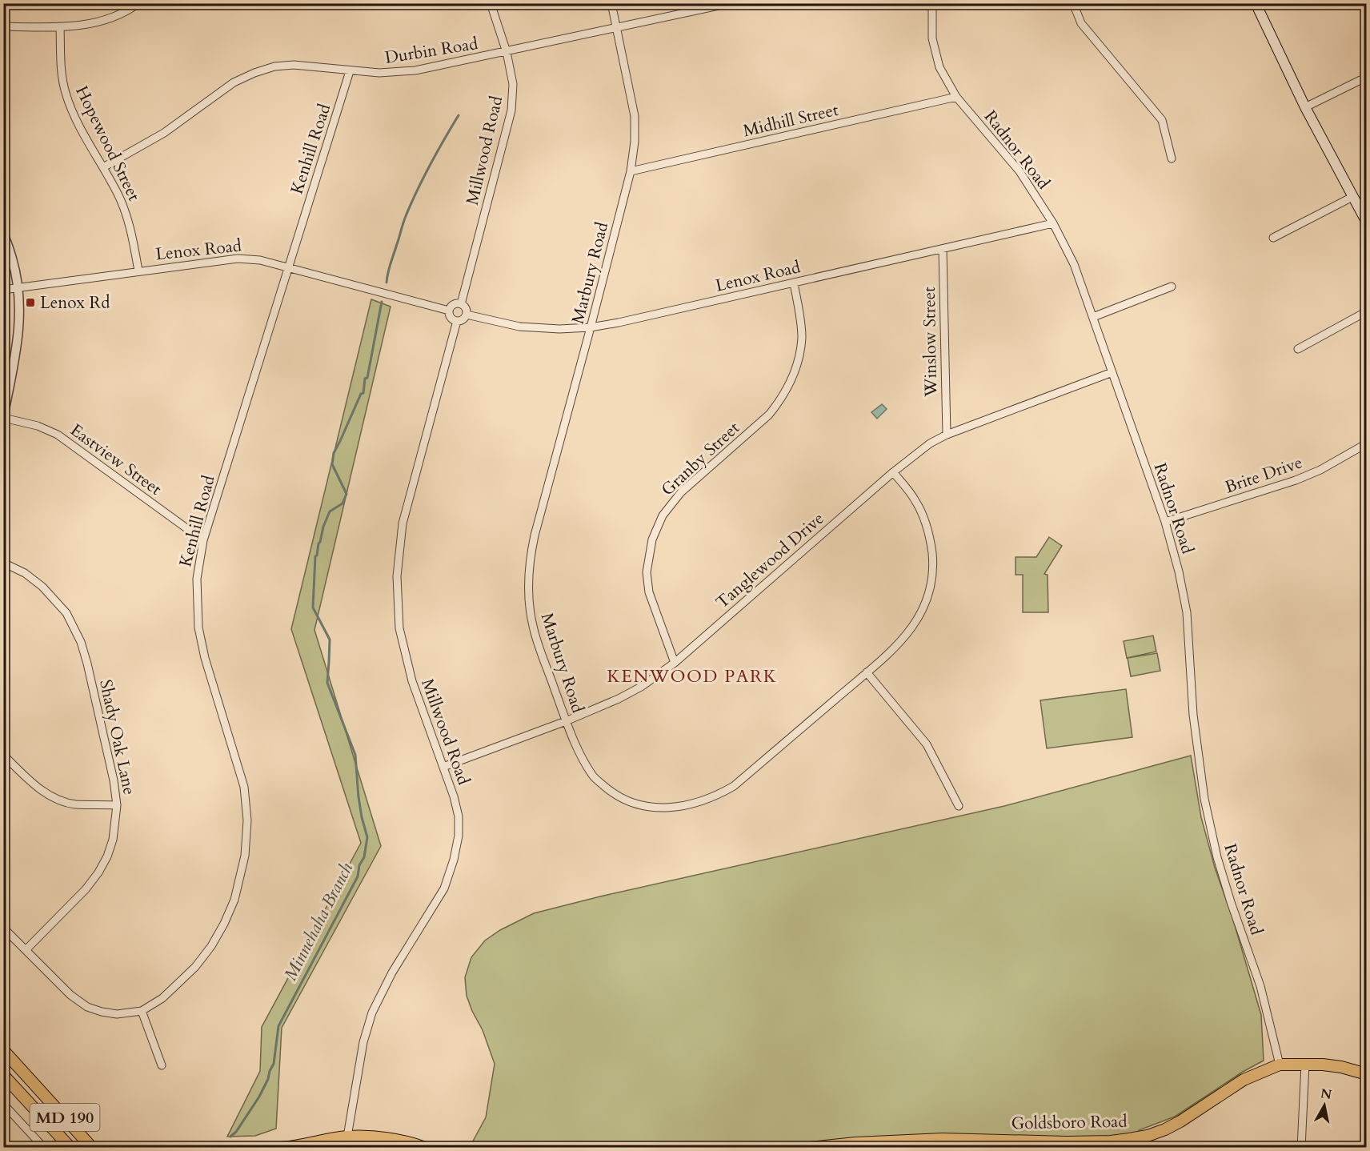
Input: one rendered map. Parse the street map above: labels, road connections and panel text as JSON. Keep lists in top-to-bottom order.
{
  "streets": {
    "main road": ["MD 190", "Goldsboro Road"],
    "street": [
      "Durbin Road",
      "Midhill Street",
      "Hopewood Street",
      "Kenhill Road",
      "Radnor Road",
      "Millwood Road",
      "Lenox Road",
      "Marbury Road",
      "Winslow Street",
      "Granby Street",
      "Eastview Street",
      "Brite Drive",
      "Tanglewood Drive",
      "Shady Oak Lane"
    ]
  },
  "crossings": [
    ["Durbin Road", "Hopewood Street"],
    ["Durbin Road", "Kenhill Road"],
    ["Durbin Road", "Millwood Road"],
    ["Durbin Road", "Marbury Road"],
    ["Midhill Street", "Radnor Road"],
    ["Midhill Street", "Marbury Road"],
    ["Hopewood Street", "Lenox Road"],
    ["Kenhill Road", "Lenox Road"],
    ["Kenhill Road", "Eastview Street"],
    ["Radnor Road", "Lenox Road"],
    ["Radnor Road", "Brite Drive"],
    ["Radnor Road", "Tanglewood Drive"],
    ["Radnor Road", "Goldsboro Road"],
    ["Millwood Road", "Lenox Road"],
    ["Millwood Road", "Tanglewood Drive"],
    ["Lenox Road", "Marbury Road"],
    ["Lenox Road", "Winslow Street"],
    ["Lenox Road", "Granby Street"],
    ["Marbury Road", "Tanglewood Drive"],
    ["Winslow Street", "Tanglewood Drive"],
    ["Granby Street", "Tanglewood Drive"]
  ],
  "districts": ["KENWOOD PARK"],
  "water": ["Minnehaha Branch"],
  "places": {
    "transit": ["Lenox Rd"]
  },
  "north": "top"
}
